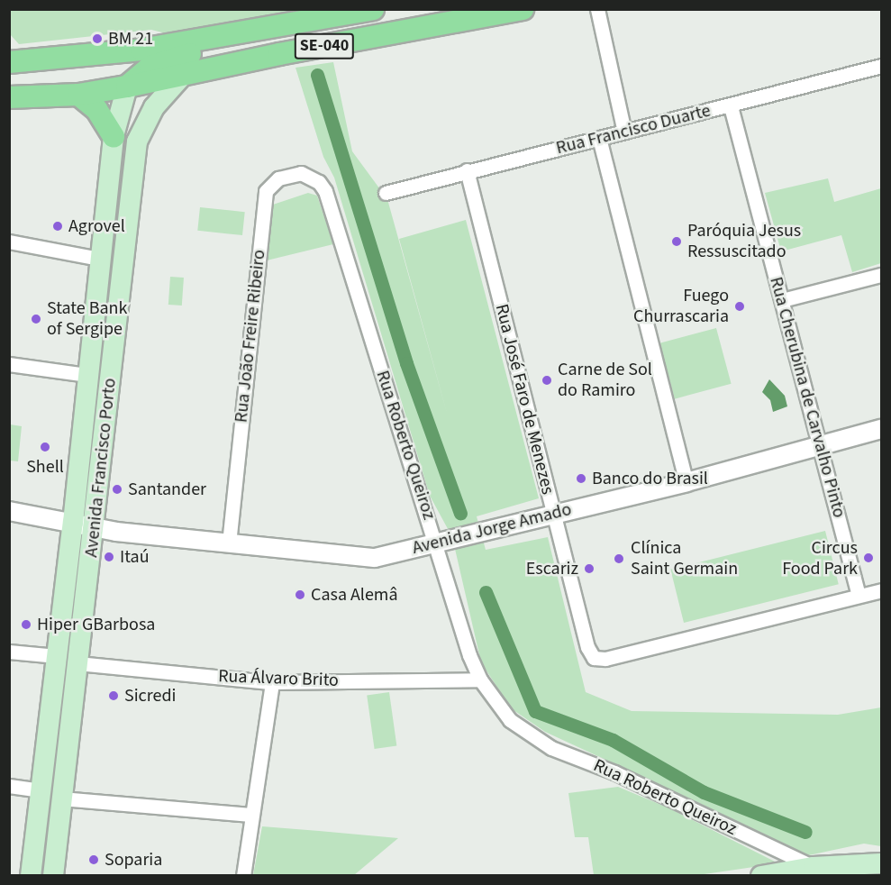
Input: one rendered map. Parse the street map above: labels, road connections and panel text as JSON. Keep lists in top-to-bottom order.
{
  "streets": {
    "main road": ["SE-040", "Avenida Francisco Porto"],
    "street": [
      "Rua Francisco Duarte",
      "Rua João Freire Ribeiro",
      "Rua Cherubina de Carvalho Pinto",
      "Rua José Faro de Menezes",
      "Rua Roberto Queiroz",
      "Avenida Jorge Amado",
      "Rua Álvaro Brito"
    ]
  },
  "crossings": [
    ["SE-040", "Avenida Francisco Porto"],
    ["Rua Francisco Duarte", "Rua Cherubina de Carvalho Pinto"],
    ["Rua Francisco Duarte", "Rua José Faro de Menezes"],
    ["Rua João Freire Ribeiro", "Rua Roberto Queiroz"],
    ["Rua João Freire Ribeiro", "Avenida Jorge Amado"],
    ["Rua Cherubina de Carvalho Pinto", "Rua José Faro de Menezes"],
    ["Rua Cherubina de Carvalho Pinto", "Avenida Jorge Amado"],
    ["Rua José Faro de Menezes", "Avenida Jorge Amado"],
    ["Rua Roberto Queiroz", "Avenida Jorge Amado"],
    ["Rua Roberto Queiroz", "Rua Álvaro Brito"],
    ["Avenida Francisco Porto", "Avenida Jorge Amado"],
    ["Avenida Francisco Porto", "Rua Álvaro Brito"]
  ],
  "places": [
    "BM 21",
    "Agrovel",
    "Paróquia Jesus Ressuscitado",
    "Fuego Churrascaria",
    "State Bank of Sergipe",
    "Carne de Sol do Ramiro",
    "Shell",
    "Banco do Brasil",
    "Santander",
    "Itaú",
    "Circus Food Park",
    "Clínica Saint Germain",
    "Escariz",
    "Casa Alemâ",
    "Hiper GBarbosa",
    "Sicredi",
    "Soparia"
  ]
}
